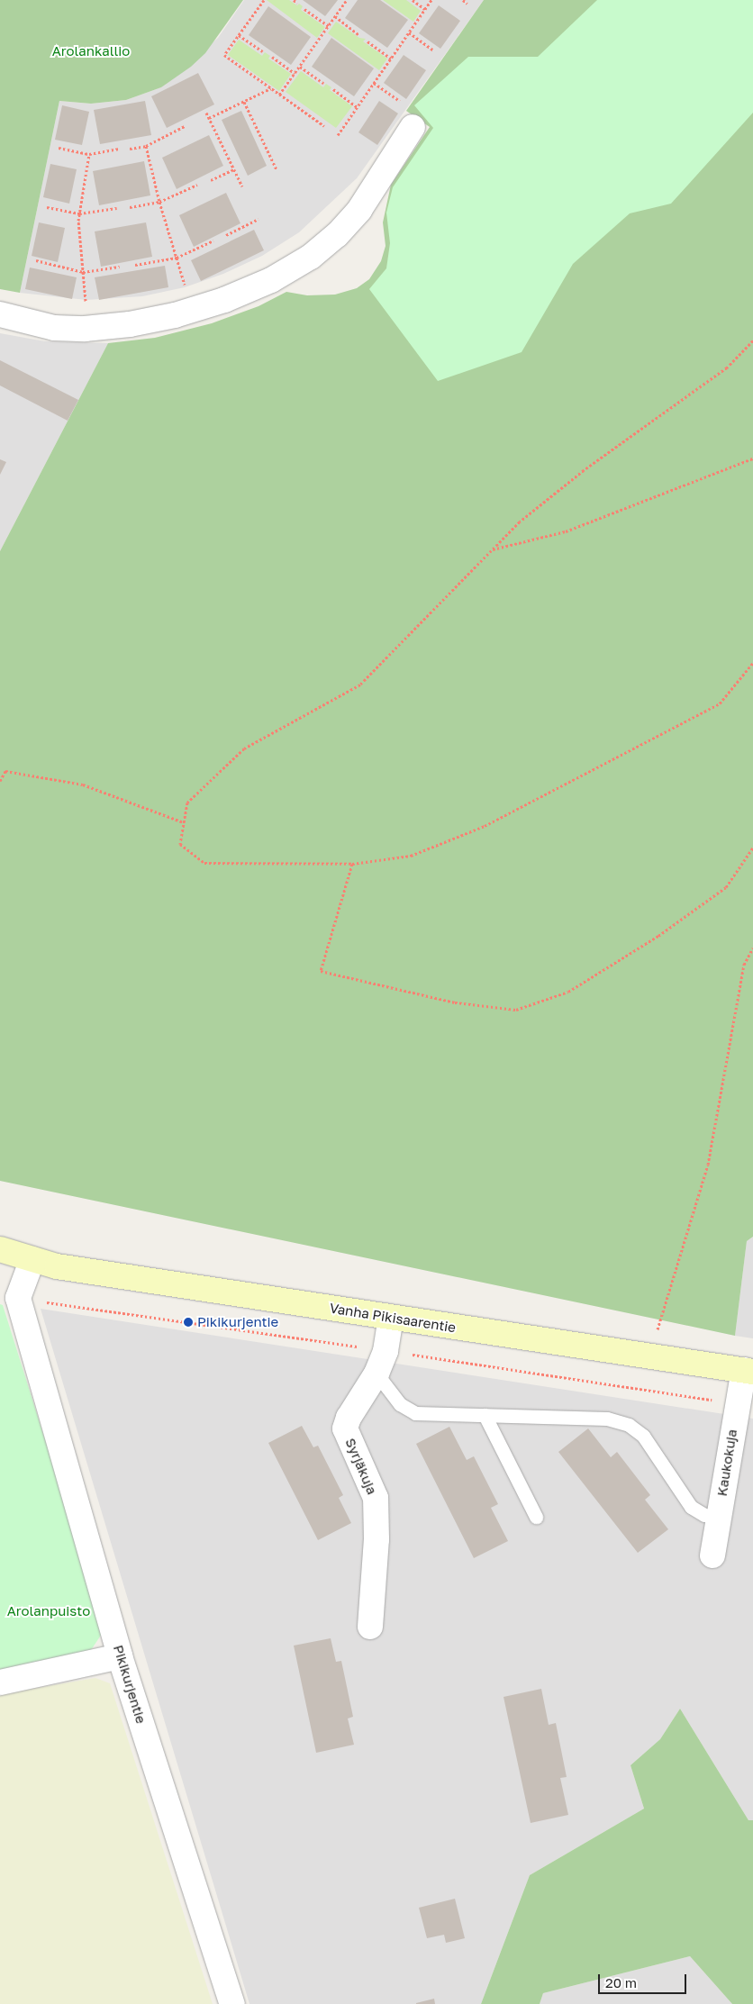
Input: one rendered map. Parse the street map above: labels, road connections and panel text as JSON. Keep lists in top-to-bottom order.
{
  "streets": {
    "street": [
      "Vanha Pikisaarentie",
      "Kaukokuja",
      "Syrjäkuja",
      "Pikikurjentie"
    ]
  },
  "crossings": [
    ["Vanha Pikisaarentie", "Kaukokuja"],
    ["Vanha Pikisaarentie", "Syrjäkuja"],
    ["Vanha Pikisaarentie", "Pikikurjentie"]
  ],
  "parks": ["Arolankallio", "Arolanpuisto"],
  "places": ["Pikikurjentie"],
  "scale_bar": "20 m"
}
